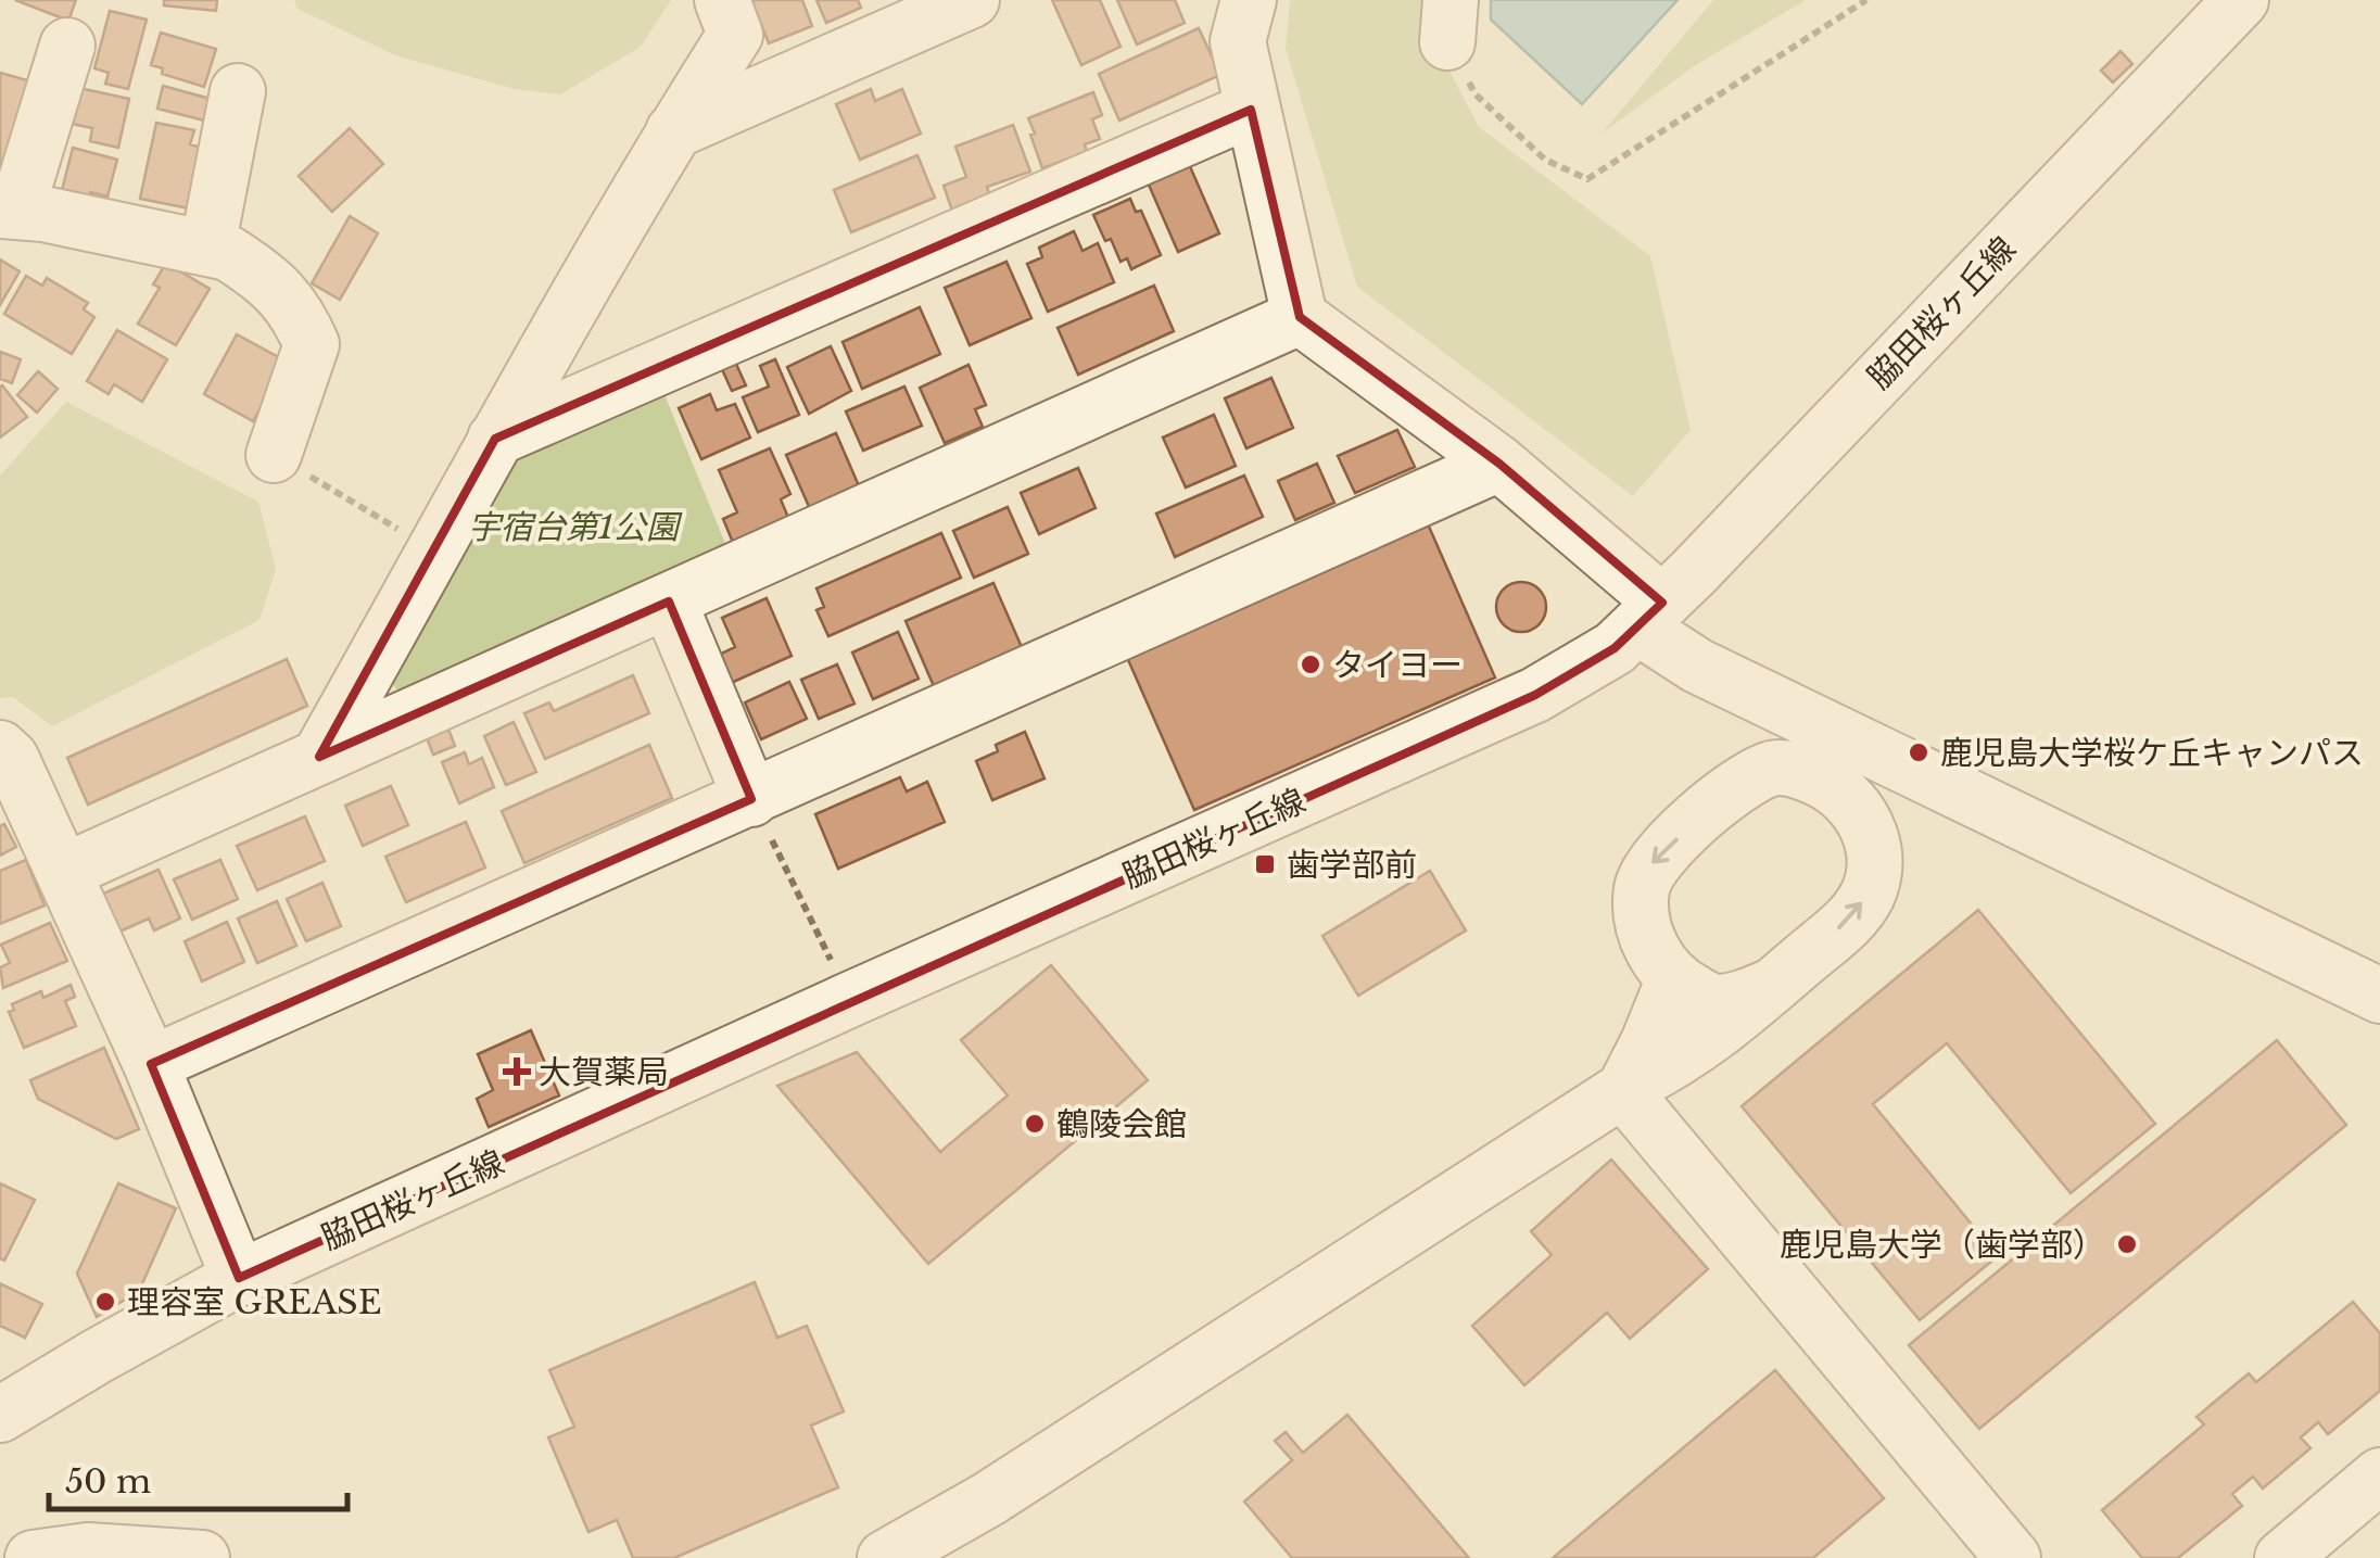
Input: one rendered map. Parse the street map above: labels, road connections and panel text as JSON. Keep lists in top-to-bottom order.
{
  "streets": {
    "street": ["脇田桜ヶ丘線"]
  },
  "parks": ["宇宿台第1公園"],
  "places": {
    "other": [
      "タイヨー",
      "鹿児島大学桜ケ丘キャンパス",
      "鶴陵会館",
      "鹿児島大学（歯学部）",
      "理容室 GREASE"
    ],
    "transit": ["歯学部前"],
    "health": ["大賀薬局"]
  },
  "scale_bar": "50 m"
}
